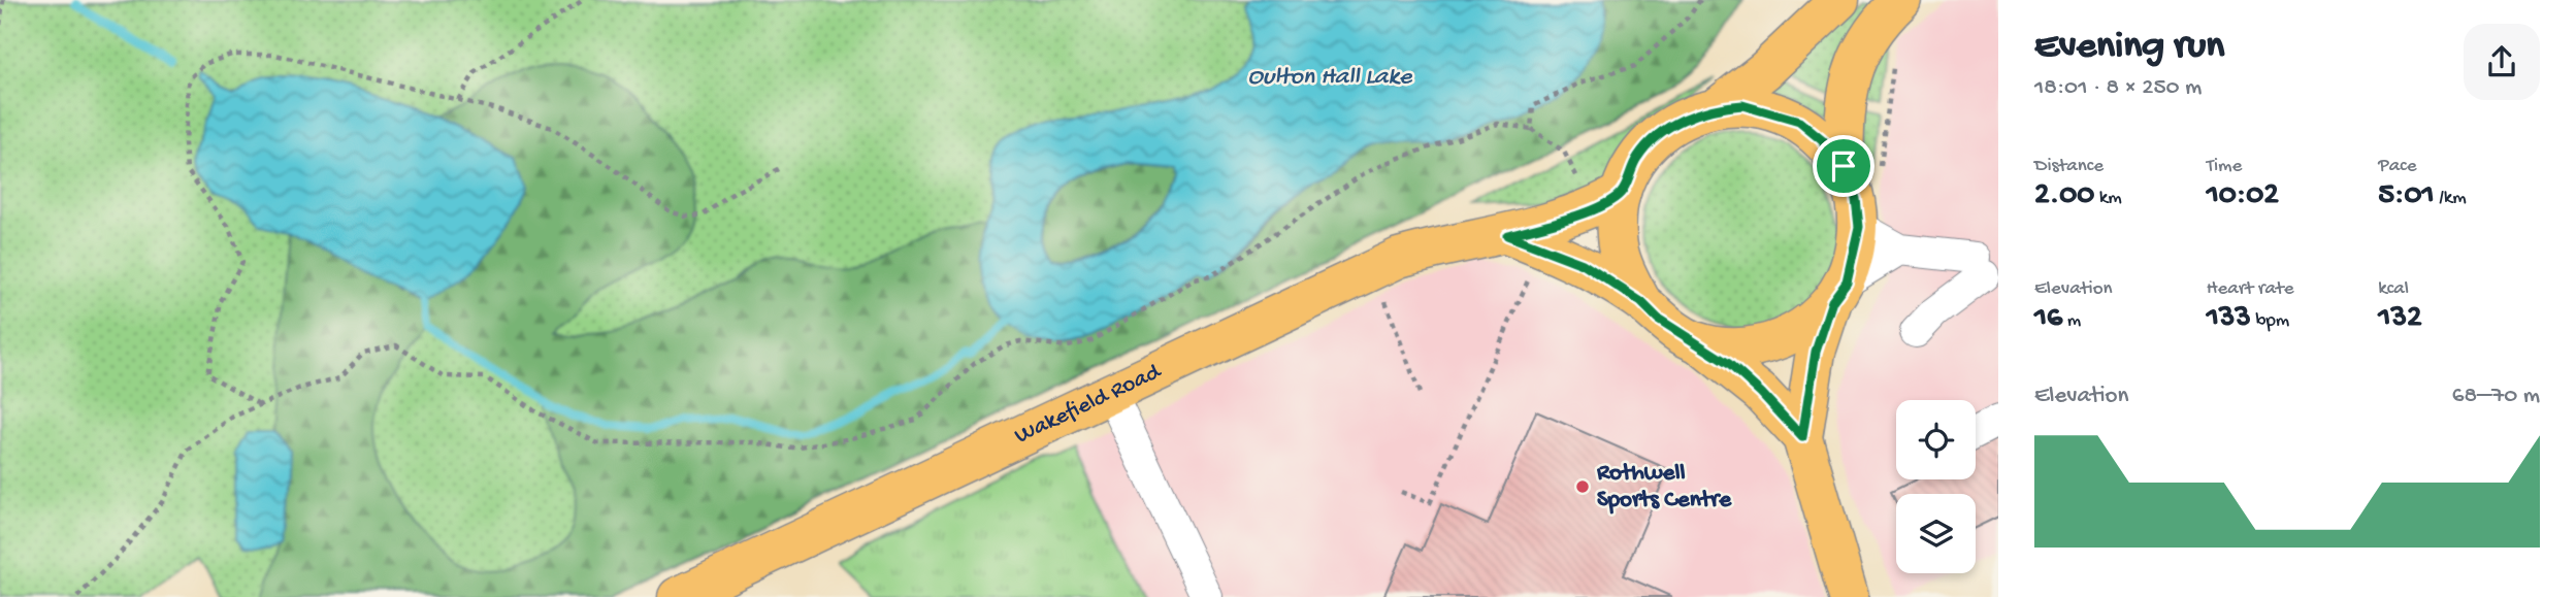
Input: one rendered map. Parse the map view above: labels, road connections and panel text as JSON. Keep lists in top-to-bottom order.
{
  "streets": {
    "main road": ["Wakefield Road"]
  },
  "water": ["Oulton Hall Lake"],
  "places": ["Rothwell Sports Centre"],
  "page": {
    "heading": ["Evening run", "18:01 · 8 × 250 m"],
    "stats": [
      ["Distance", "2.00 km"],
      ["Time", "10:02"],
      ["Pace", "5:01 /km"],
      ["Elevation", "16 m"],
      ["Heart rate", "133 bpm"],
      ["kcal", "132"]
    ],
    "chart": ["Elevation", "68–70 m"]
  }
}
